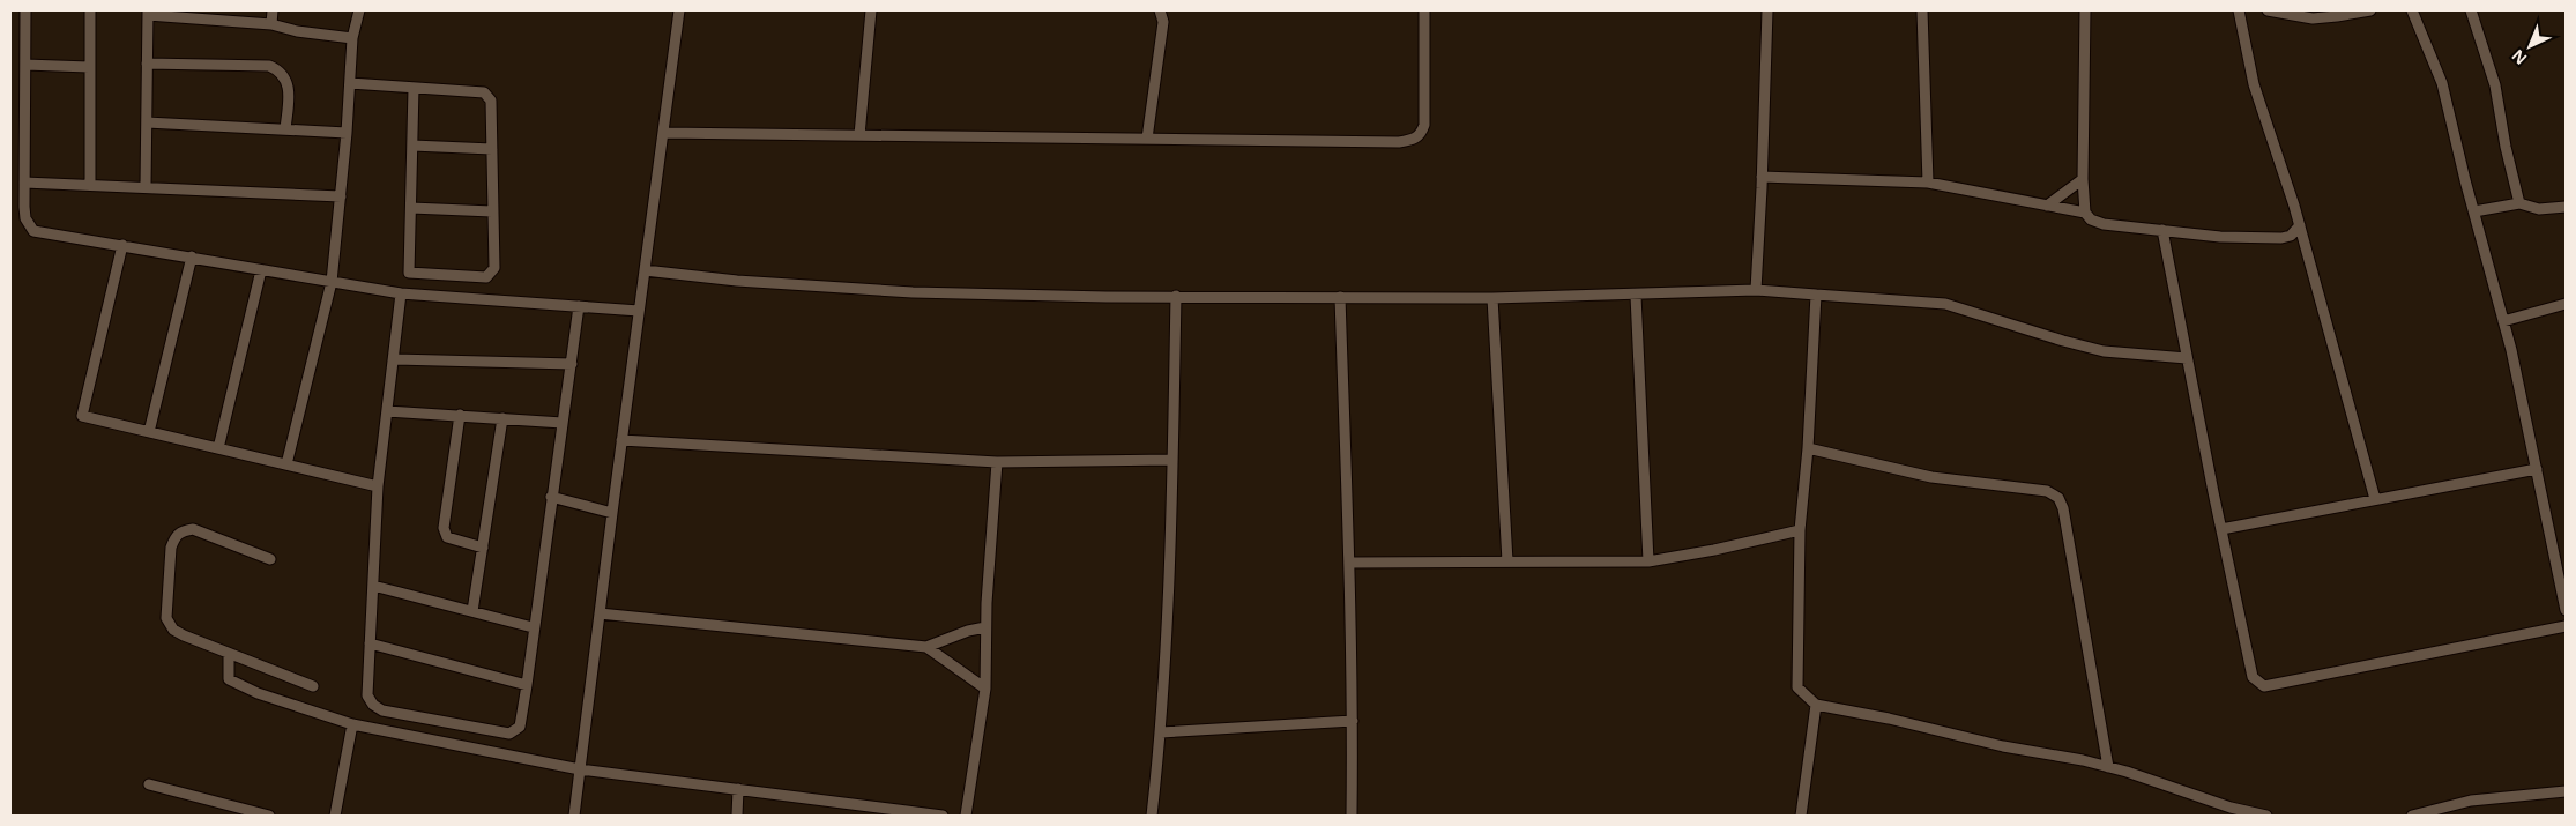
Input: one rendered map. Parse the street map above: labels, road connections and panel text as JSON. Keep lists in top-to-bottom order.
{
  "north": "bottom left"
}
